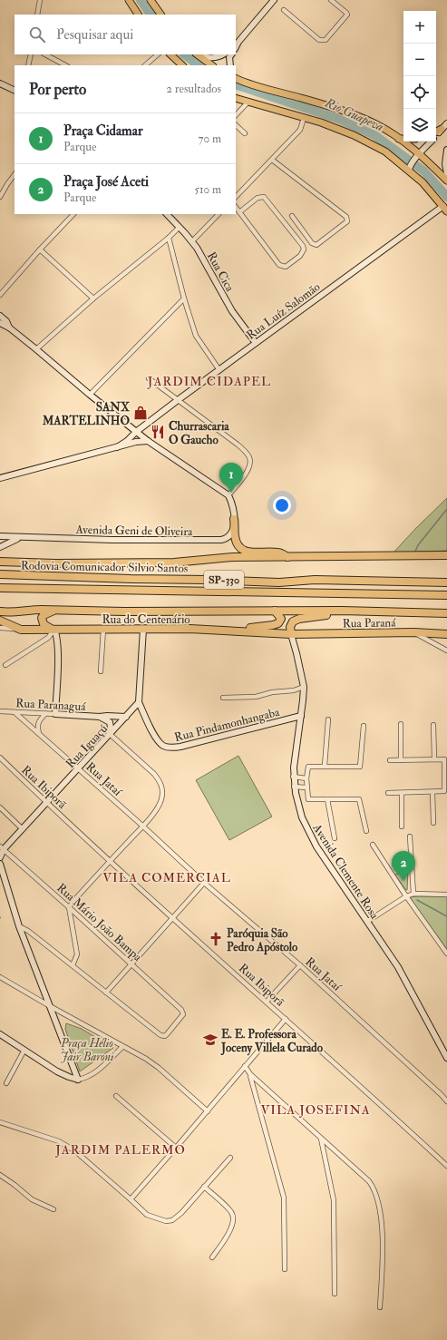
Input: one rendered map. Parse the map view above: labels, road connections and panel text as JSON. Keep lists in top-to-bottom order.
{
  "streets": {
    "highway": [
      "Rodovia Comunicador Silvio Santos",
      "SP-330",
      "Rua do Centenário",
      "Rua Paraná"
    ],
    "street": [
      "Rua Cica",
      "Rua Luíz Salomão",
      "Avenida Geni de Oliveira",
      "Rua Paranaguá",
      "Rua Pindamonhangaba",
      "Rua Iguaçú",
      "Rua Jataí",
      "Rua Ibiporã",
      "Avenida Clemente Rosa",
      "Rua Mário João Bampa"
    ]
  },
  "crossings": [
    ["Rua Cica", "Rua Luíz Salomão"],
    ["Rua do Centenário", "Rua Paraná"],
    ["Rua do Centenário", "Avenida Clemente Rosa"],
    ["Rua Paraná", "Avenida Clemente Rosa"],
    ["Rua Paranaguá", "Rua Iguaçú"],
    ["Rua Paranaguá", "Rua Jataí"],
    ["Rua Pindamonhangaba", "Rua Iguaçú"],
    ["Rua Pindamonhangaba", "Avenida Clemente Rosa"],
    ["Rua Iguaçú", "Rua Jataí"],
    ["Rua Iguaçú", "Rua Ibiporã"],
    ["Rua Iguaçú", "Rua Mário João Bampa"]
  ],
  "districts": [
    "JARDIM CIDAPEL",
    "VILA COMERCIAL",
    "VILA JOSEFINA",
    "JARDIM PALERMO"
  ],
  "water": ["Rio Guapeva"],
  "parks": ["Praça Hélio Jair Baroni"],
  "places": {
    "shop": ["SANX MARTELINHO"],
    "restaurant": ["Churrascaria O Gaucho"],
    "church": ["Paróquia São Pedro Apóstolo"],
    "school or university": ["E. E. Professora Joceny Villela Curado"]
  },
  "page": {
    "map_buttons": ["+", "−"],
    "search": "Pesquisar aqui",
    "heading": ["Por perto", "2 resultados"],
    "list": [
      {
        "mark": "1",
        "name": "Praça Cidamar",
        "note": "Parque",
        "value": "70 m"
      },
      {
        "mark": "2",
        "name": "Praça José Aceti",
        "note": "Parque",
        "value": "510 m"
      }
    ],
    "pins": ["1", "2"]
  }
}
